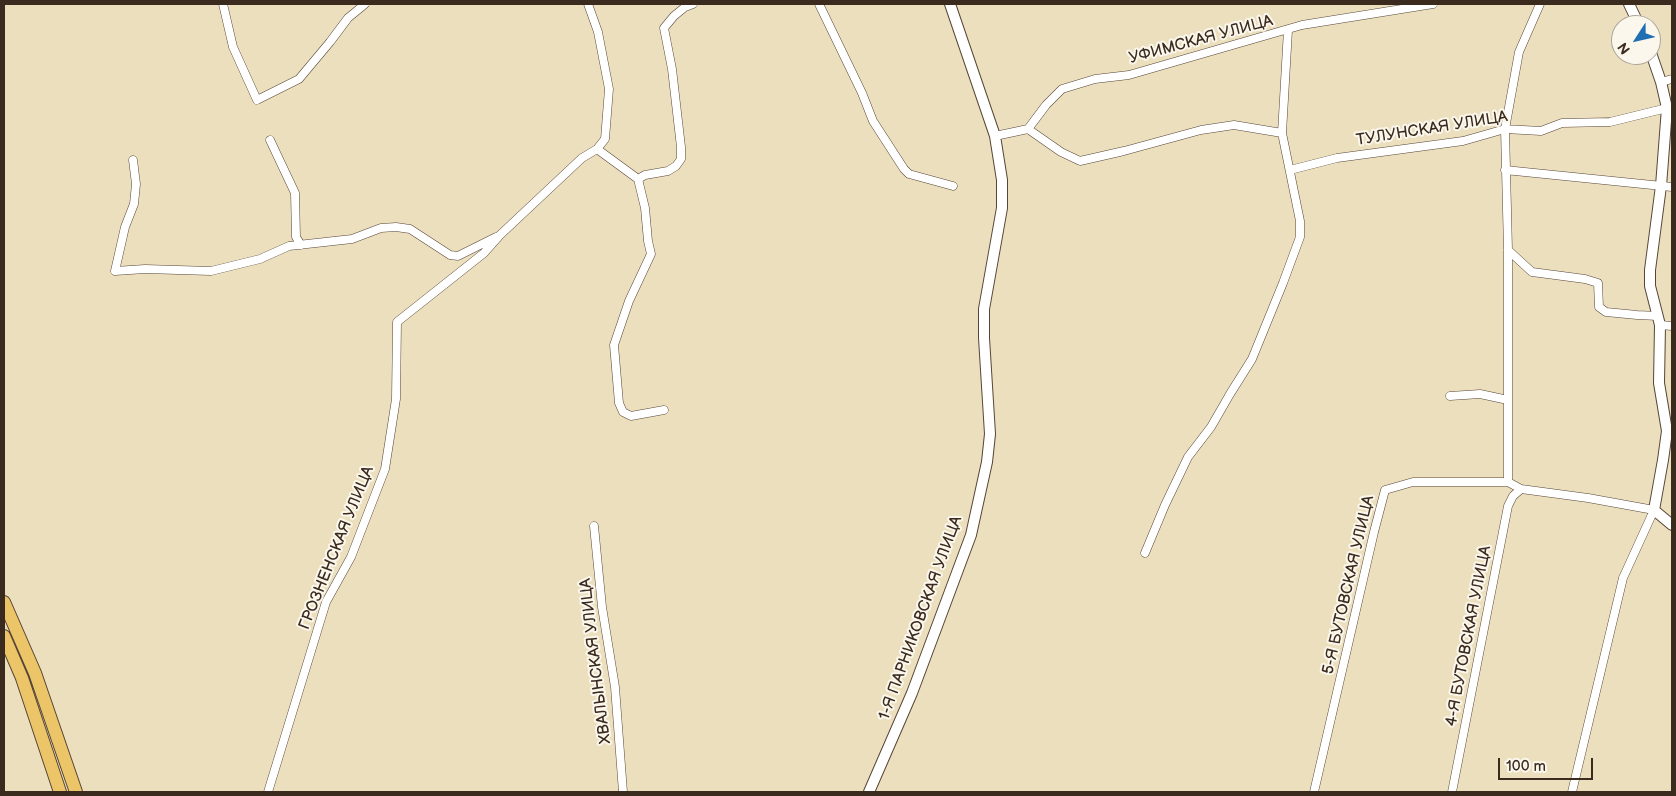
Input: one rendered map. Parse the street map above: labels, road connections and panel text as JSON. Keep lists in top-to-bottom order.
{
  "streets": {
    "street": [
      "УФИМСКАЯ УЛИЦА",
      "ТУЛУНСКАЯ УЛИЦА",
      "ГРОЗНЕНСКАЯ УЛИЦА",
      "5-Я БУТОВСКАЯ УЛИЦА",
      "1-Я ПАРНИКОВСКАЯ УЛИЦА",
      "4-Я БУТОВСКАЯ УЛИЦА",
      "ХВАЛЫНСКАЯ УЛИЦА"
    ]
  },
  "crossings": [
    ["5-Я БУТОВСКАЯ УЛИЦА", "4-Я БУТОВСКАЯ УЛИЦА"]
  ],
  "scale_bar": "100 m",
  "north": "bottom left"
}
